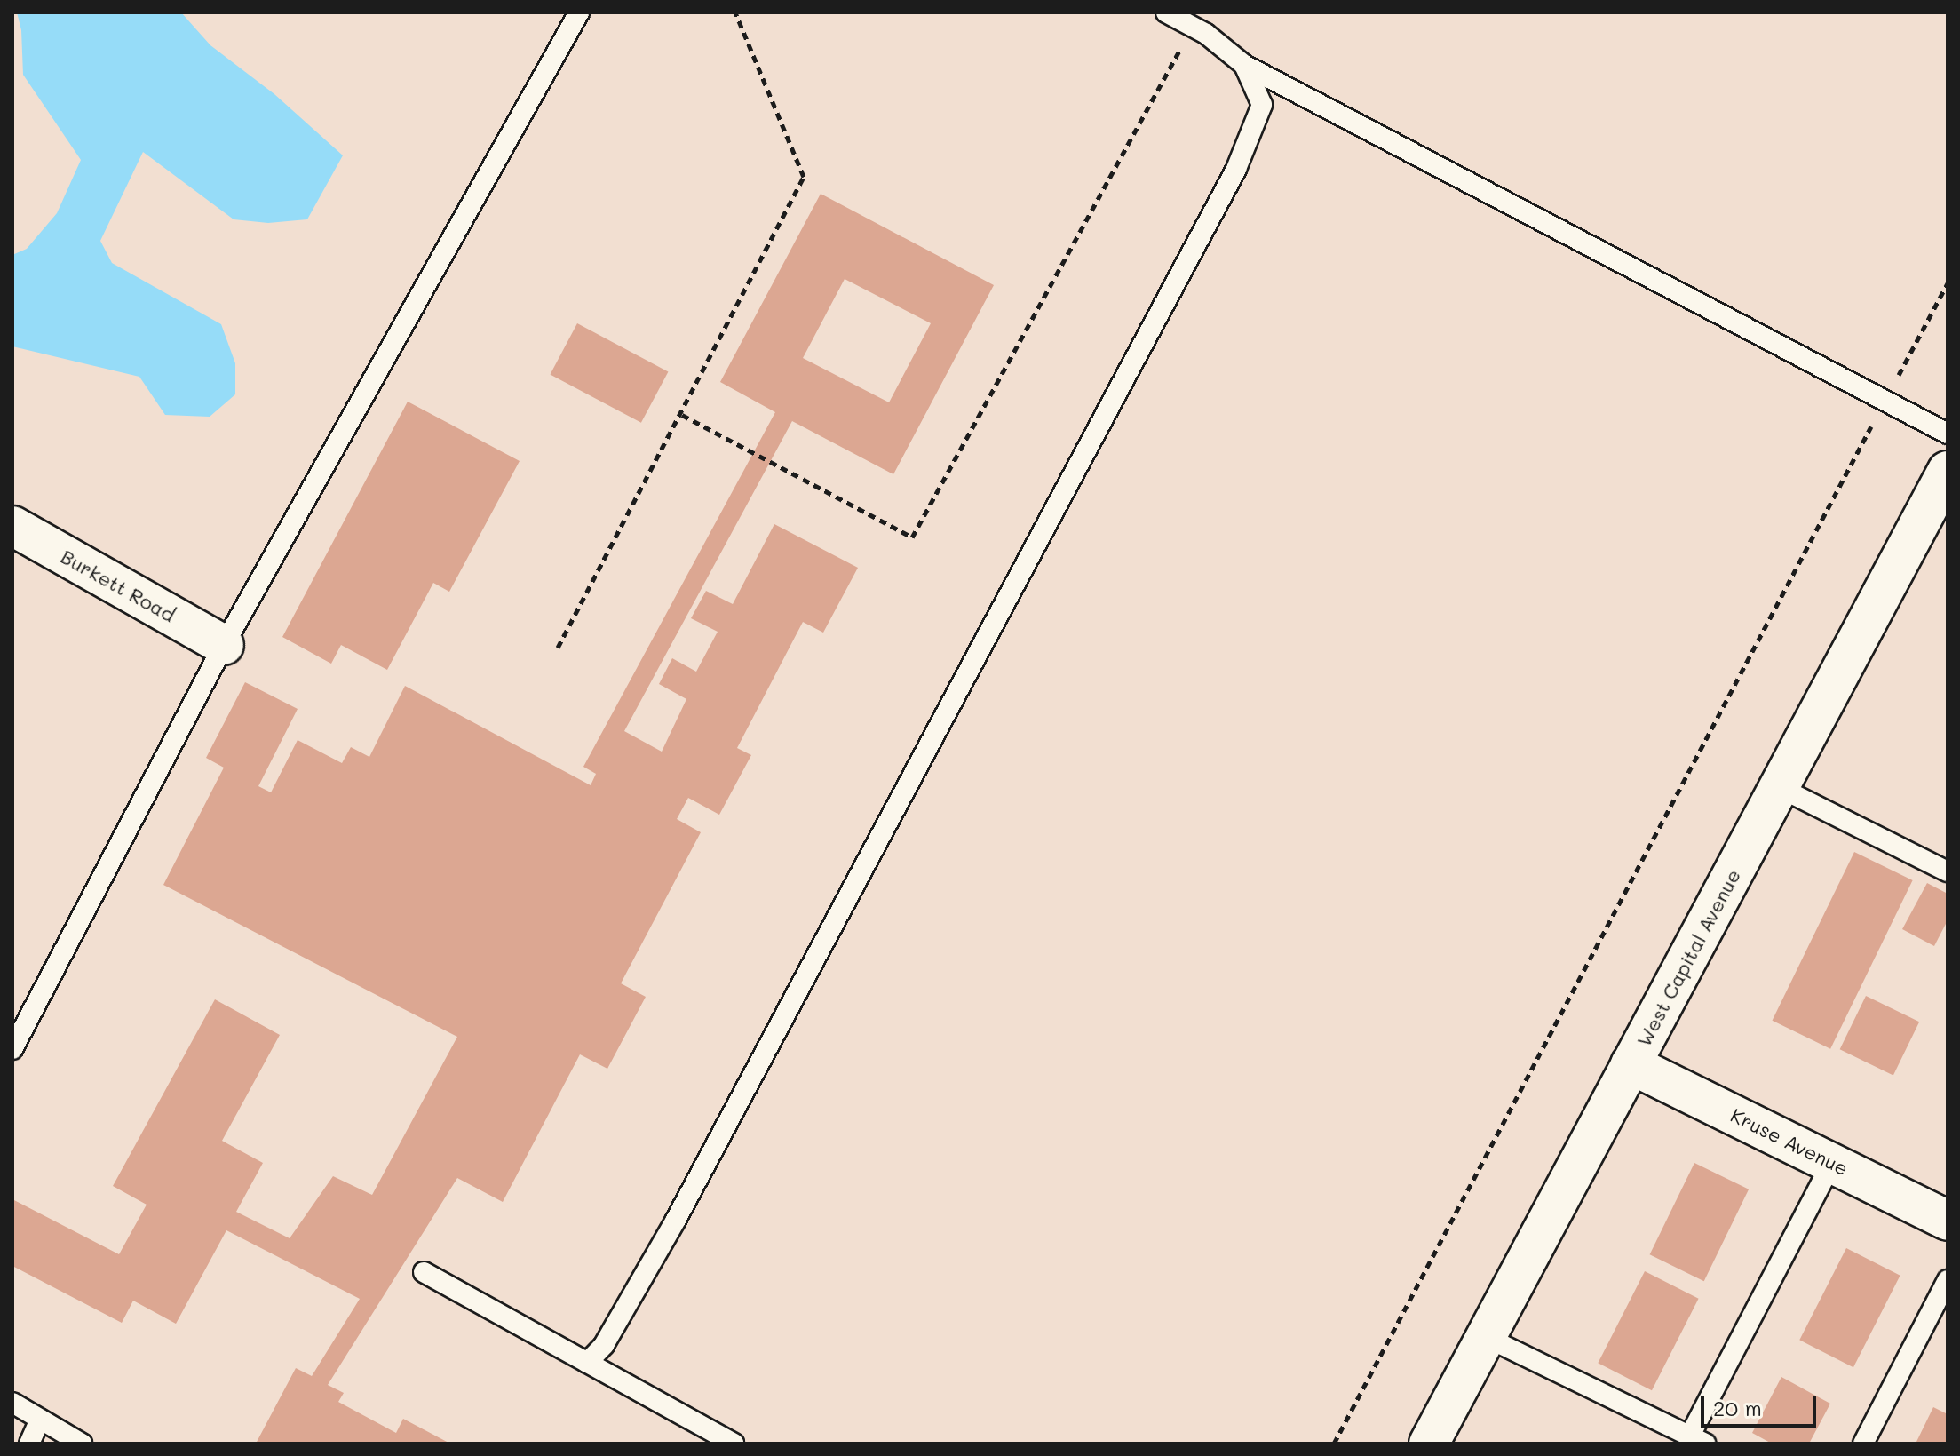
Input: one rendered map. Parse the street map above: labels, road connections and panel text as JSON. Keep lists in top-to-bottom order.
{
  "streets": {
    "main road": ["Burkett Road", "West Capital Avenue", "Kruse Avenue"]
  },
  "crossings": [
    ["West Capital Avenue", "Kruse Avenue"]
  ],
  "scale_bar": "20 m"
}
